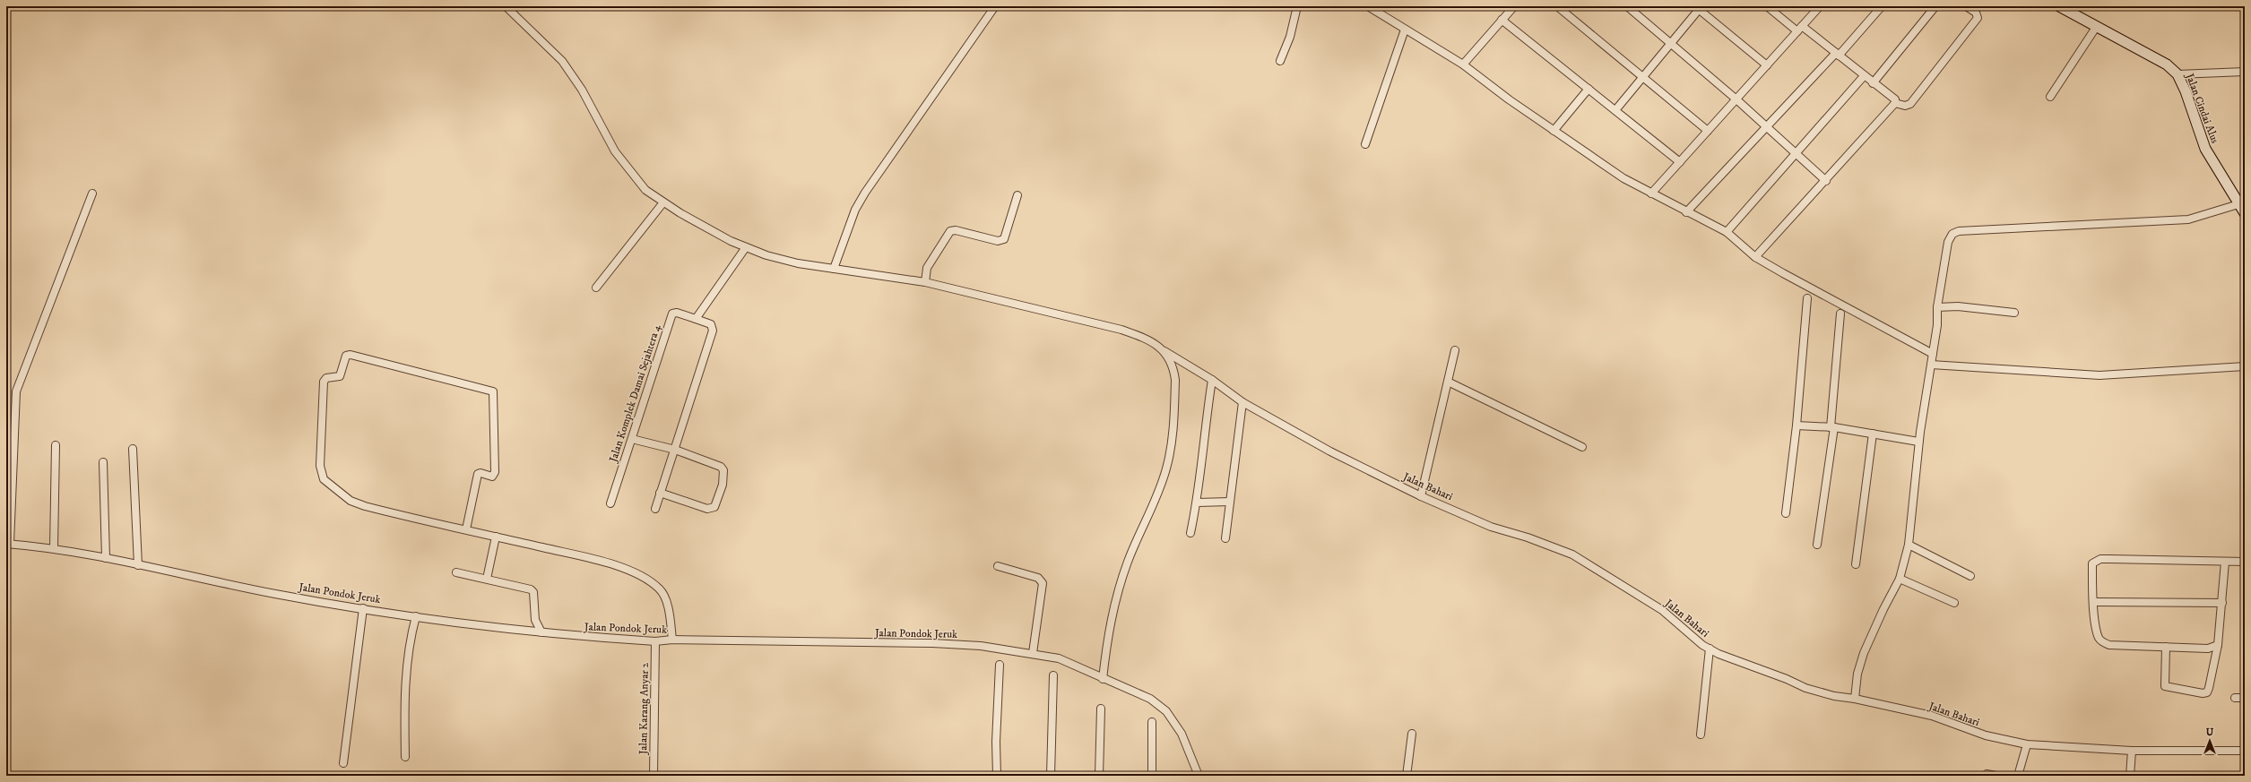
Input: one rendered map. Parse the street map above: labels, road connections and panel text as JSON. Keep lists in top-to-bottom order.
{
  "streets": {
    "street": [
      "Jalan Cindai Alus",
      "Jalan Komplek Damai Sejahtera 4",
      "Jalan Bahari",
      "Jalan Pondok Jeruk",
      "Jalan Karang Anyar 2"
    ]
  },
  "crossings": [
    ["Jalan Pondok Jeruk", "Jalan Karang Anyar 2"]
  ],
  "north": "top"
}
